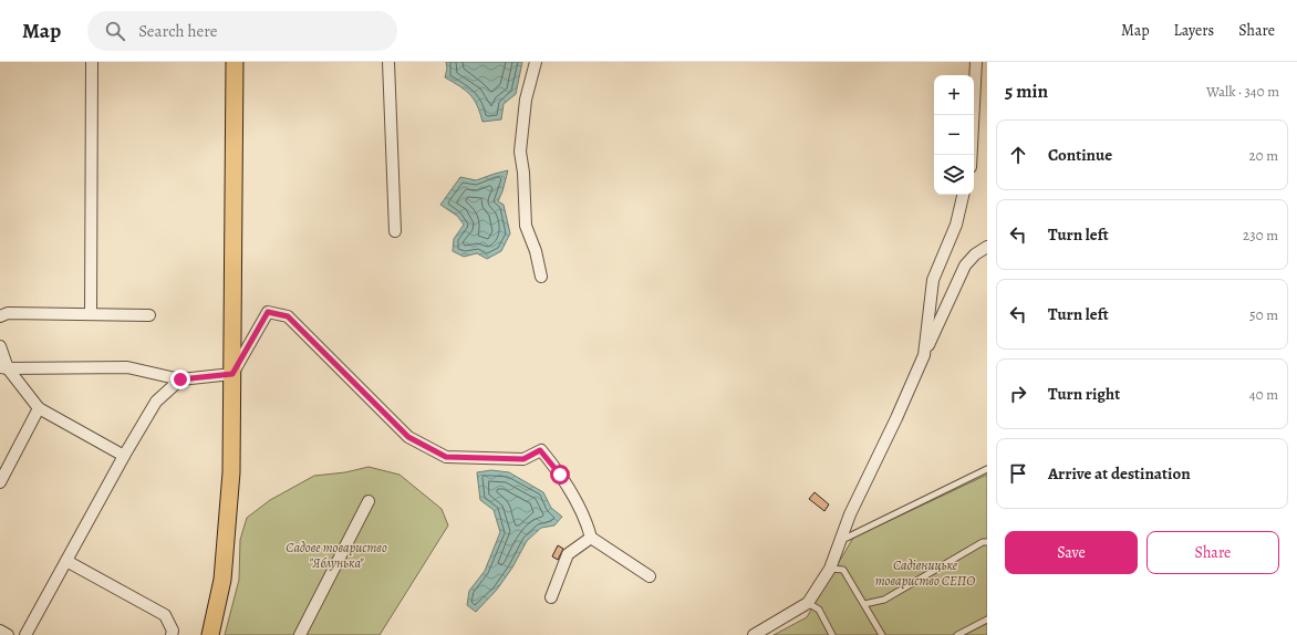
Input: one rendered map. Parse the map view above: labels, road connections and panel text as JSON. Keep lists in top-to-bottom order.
{
  "parks": ["Садове товариство \"Яблунька\"", "Садівницьке товариство СЕПО"],
  "page": {
    "header": "Map",
    "search": "Search here",
    "nav": ["Map", "Layers", "Share"],
    "heading": ["5 min", "Walk · 340 m"],
    "map_buttons": ["+", "−"],
    "list": [
      ["Continue", "20 m"],
      ["Turn left", "230 m"],
      ["Turn left", "50 m"],
      ["Turn right", "40 m"],
      "Arrive at destination"
    ],
    "buttons": ["Save", "Share"]
  }
}
